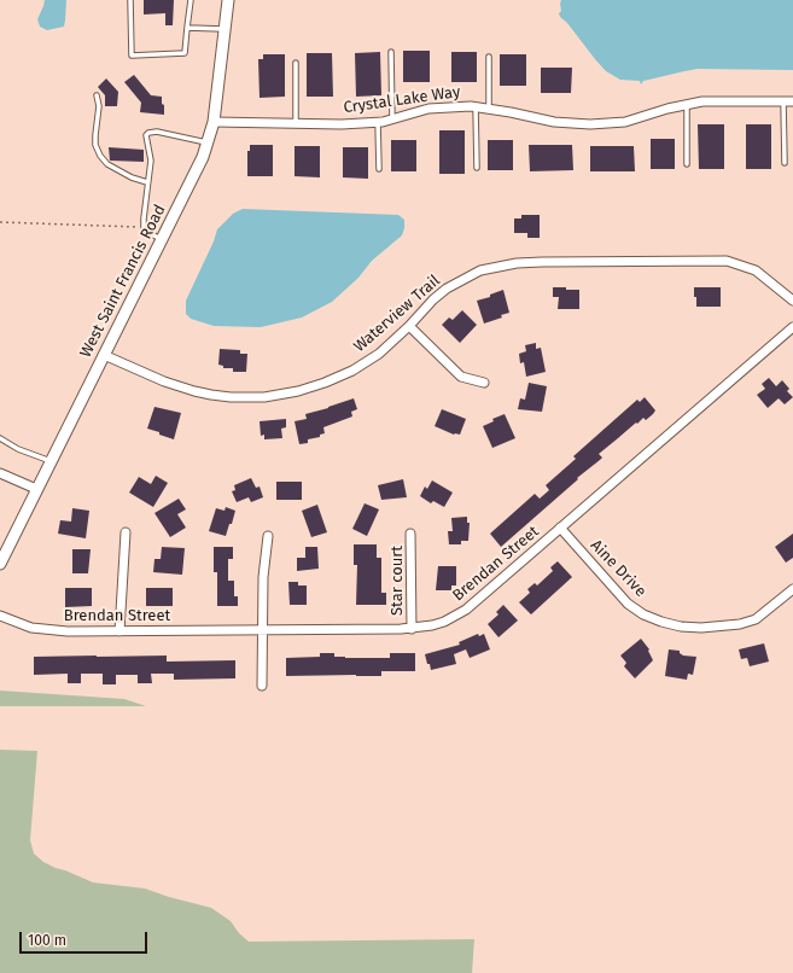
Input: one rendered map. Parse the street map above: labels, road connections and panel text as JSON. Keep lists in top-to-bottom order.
{
  "streets": {
    "street": [
      "Crystal Lake Way",
      "West Saint Francis Road",
      "Waterview Trail",
      "Brendan Street",
      "Aine Drive",
      "Star court"
    ]
  },
  "crossings": [
    ["Crystal Lake Way", "West Saint Francis Road"],
    ["West Saint Francis Road", "Waterview Trail"],
    ["Brendan Street", "Aine Drive"],
    ["Brendan Street", "Star court"]
  ],
  "scale_bar": "100 m"
}
